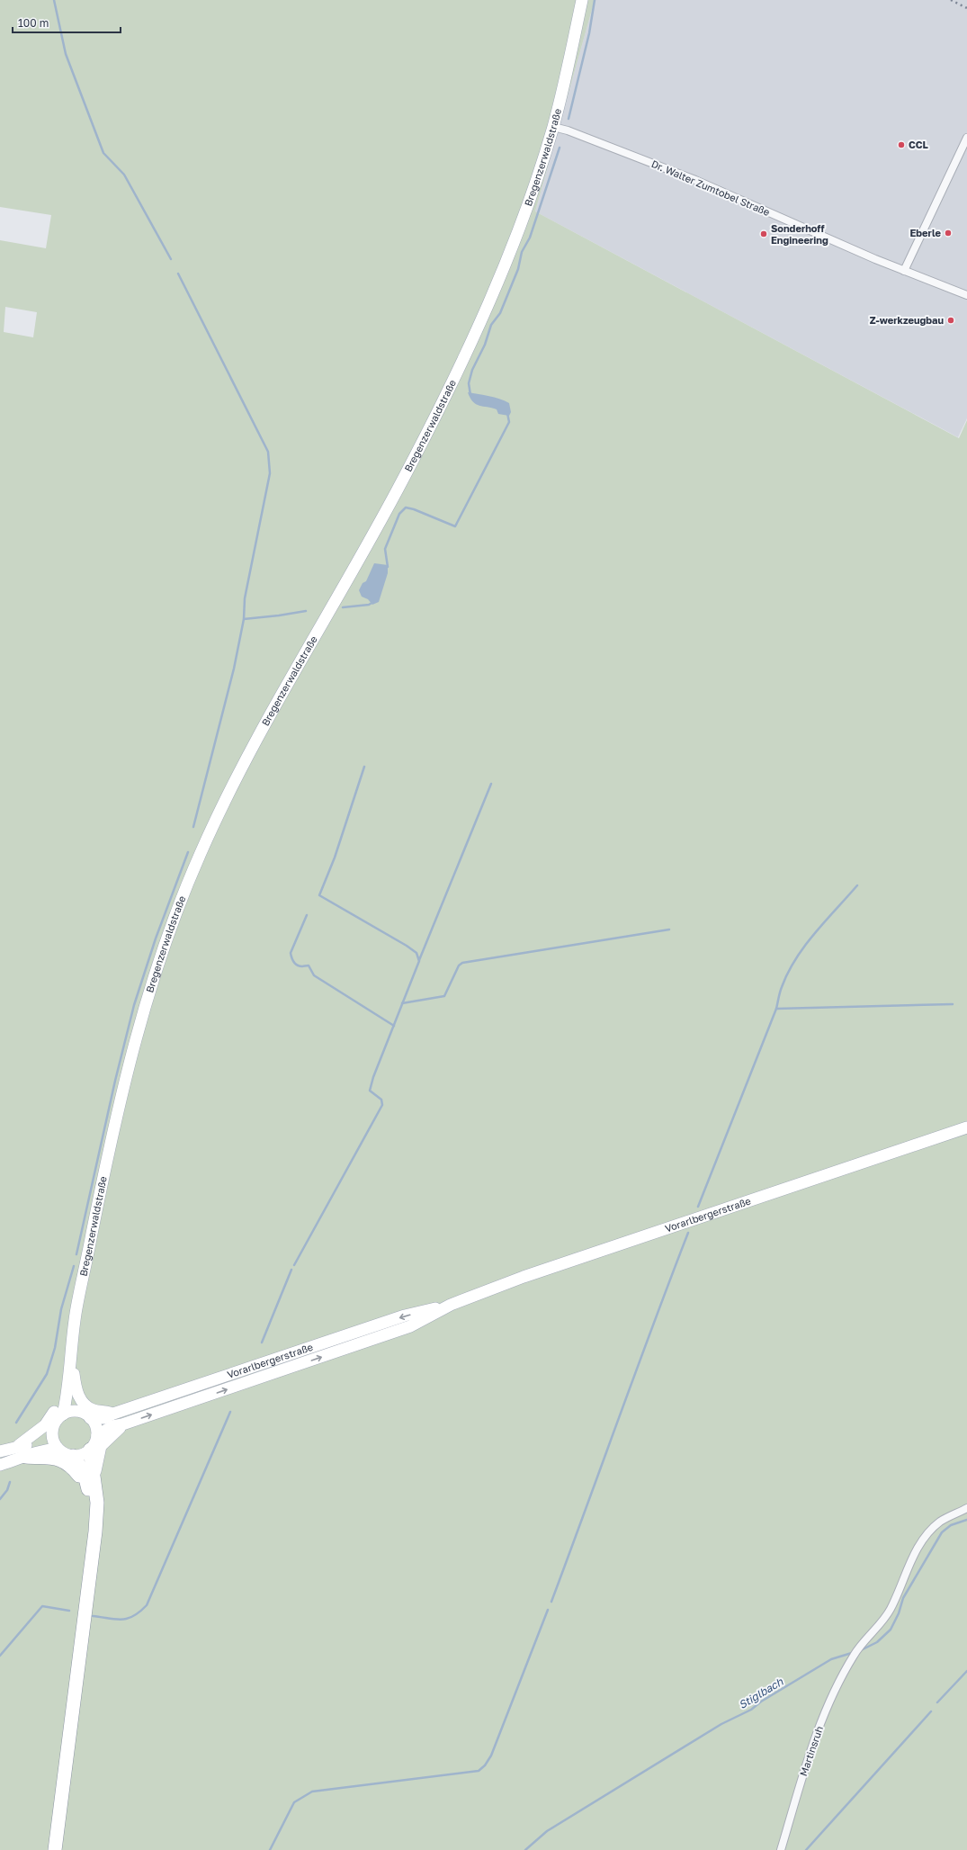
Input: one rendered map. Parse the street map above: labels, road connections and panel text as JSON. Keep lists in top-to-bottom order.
{
  "streets": {
    "main road": ["Bregenzerwaldstraße", "Vorarlbergerstraße"],
    "street": ["Dr. Walter Zumtobel Straße", "Martinsruh"]
  },
  "crossings": [
    ["Bregenzerwaldstraße", "Dr. Walter Zumtobel Straße"],
    ["Bregenzerwaldstraße", "Vorarlbergerstraße"]
  ],
  "water": ["Stiglbach"],
  "places": [
    "CCL",
    "Eberle",
    "Sonderhoff Engineering",
    "Z-werkzeugbau"
  ],
  "scale_bar": "100 m"
}
